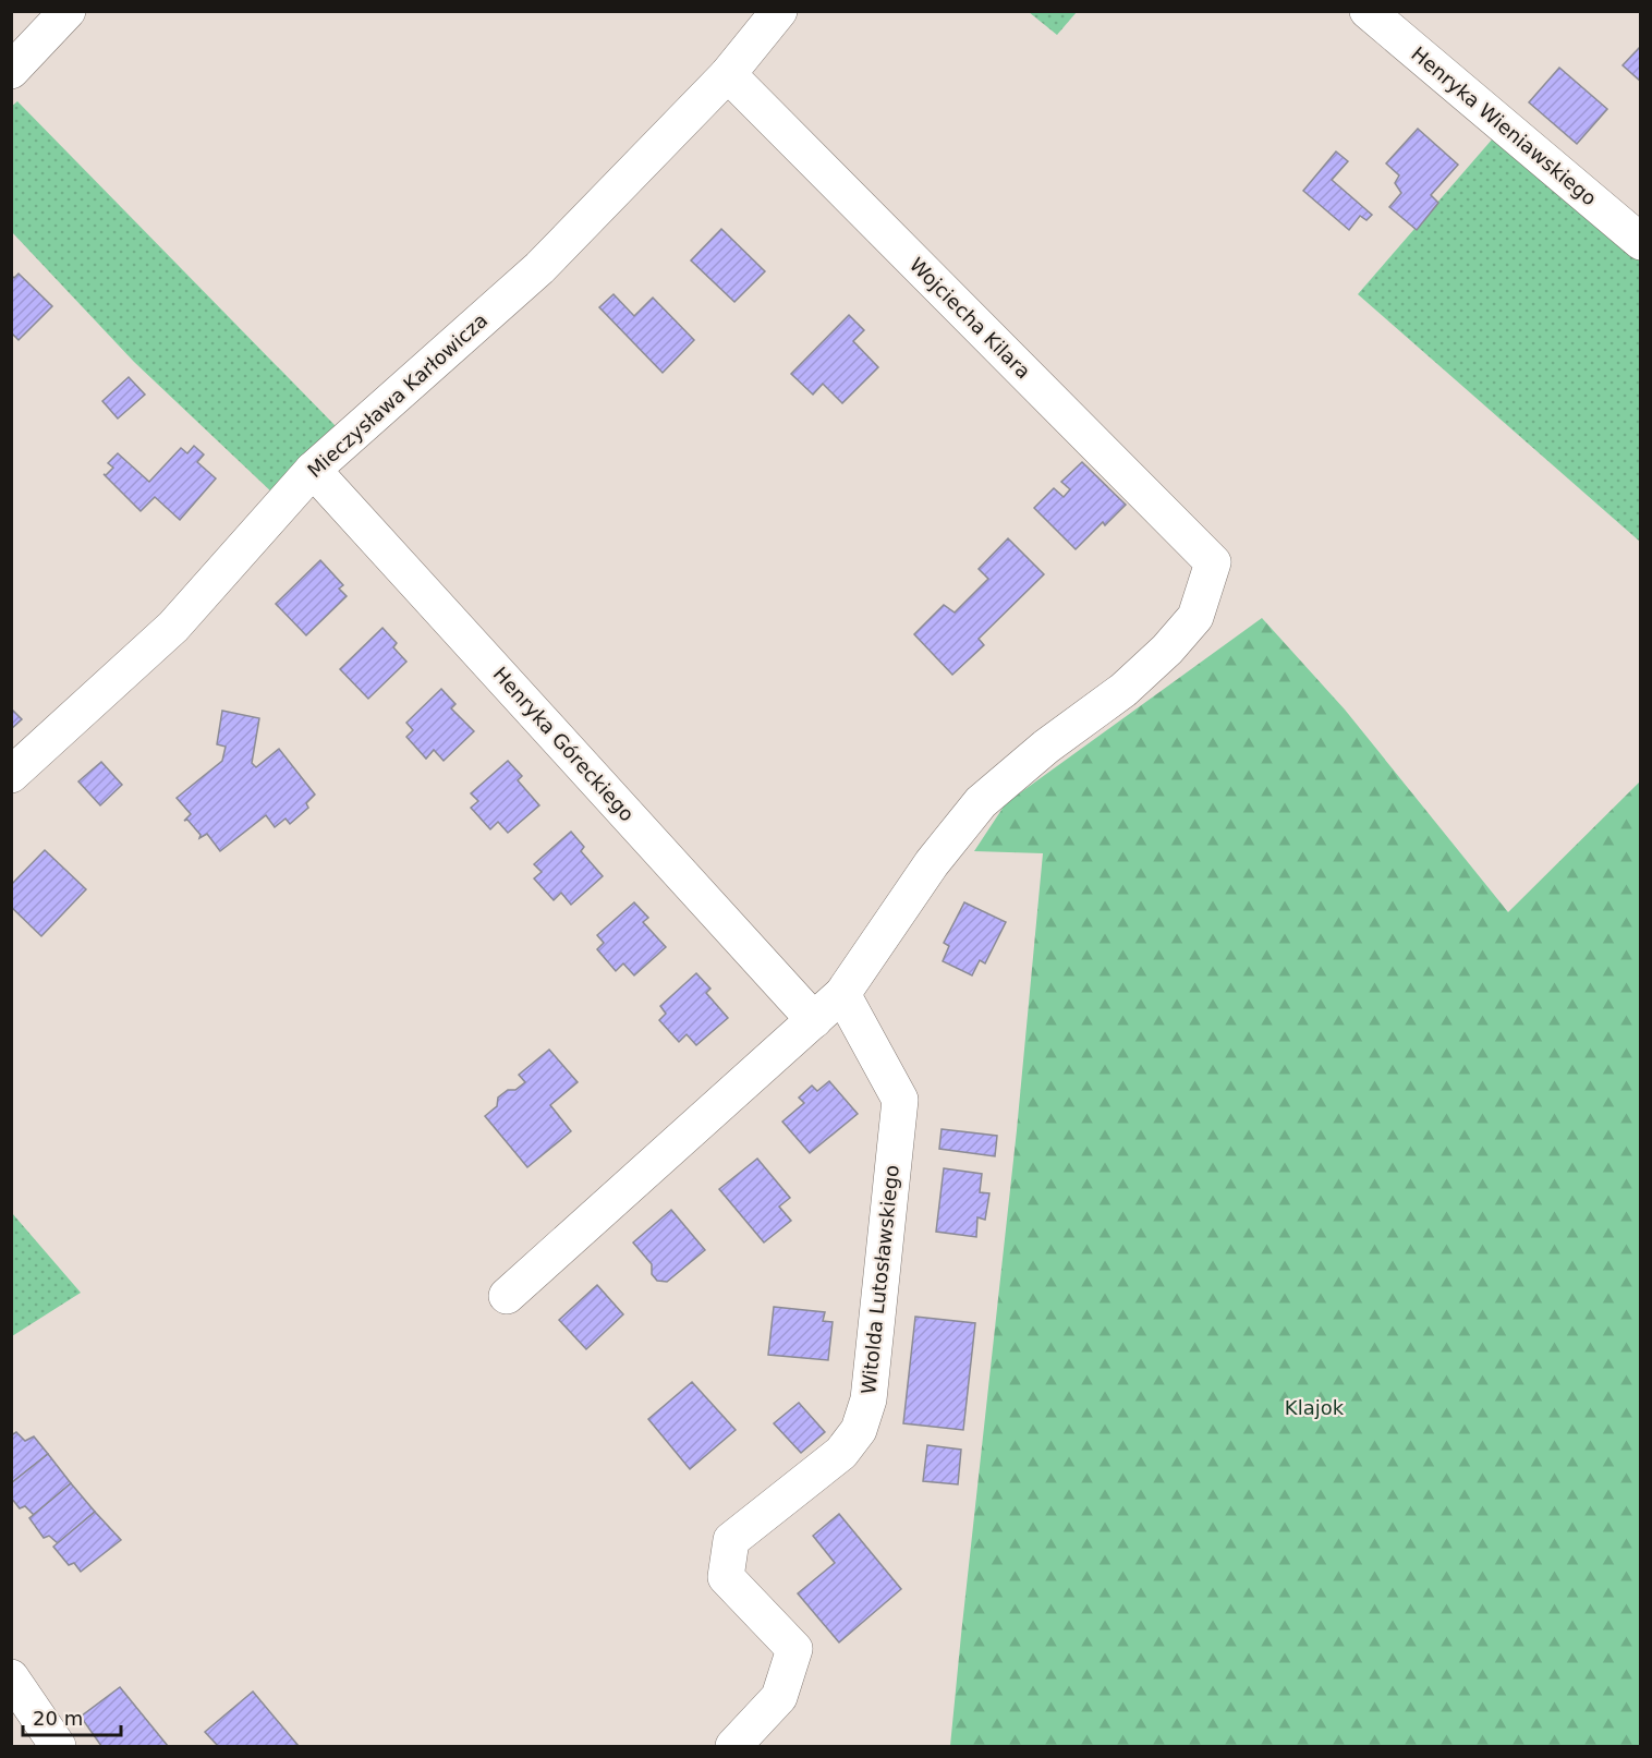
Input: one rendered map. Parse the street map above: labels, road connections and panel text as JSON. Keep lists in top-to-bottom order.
{
  "streets": {
    "street": [
      "Henryka Wieniawskiego",
      "Wojciecha Kilara",
      "Mieczysława Karłowicza",
      "Henryka Góreckiego",
      "Witolda Lutosławskiego"
    ]
  },
  "crossings": [
    ["Wojciecha Kilara", "Mieczysława Karłowicza"],
    ["Wojciecha Kilara", "Witolda Lutosławskiego"],
    ["Mieczysława Karłowicza", "Henryka Góreckiego"]
  ],
  "parks": ["Klajok"],
  "scale_bar": "20 m"
}
